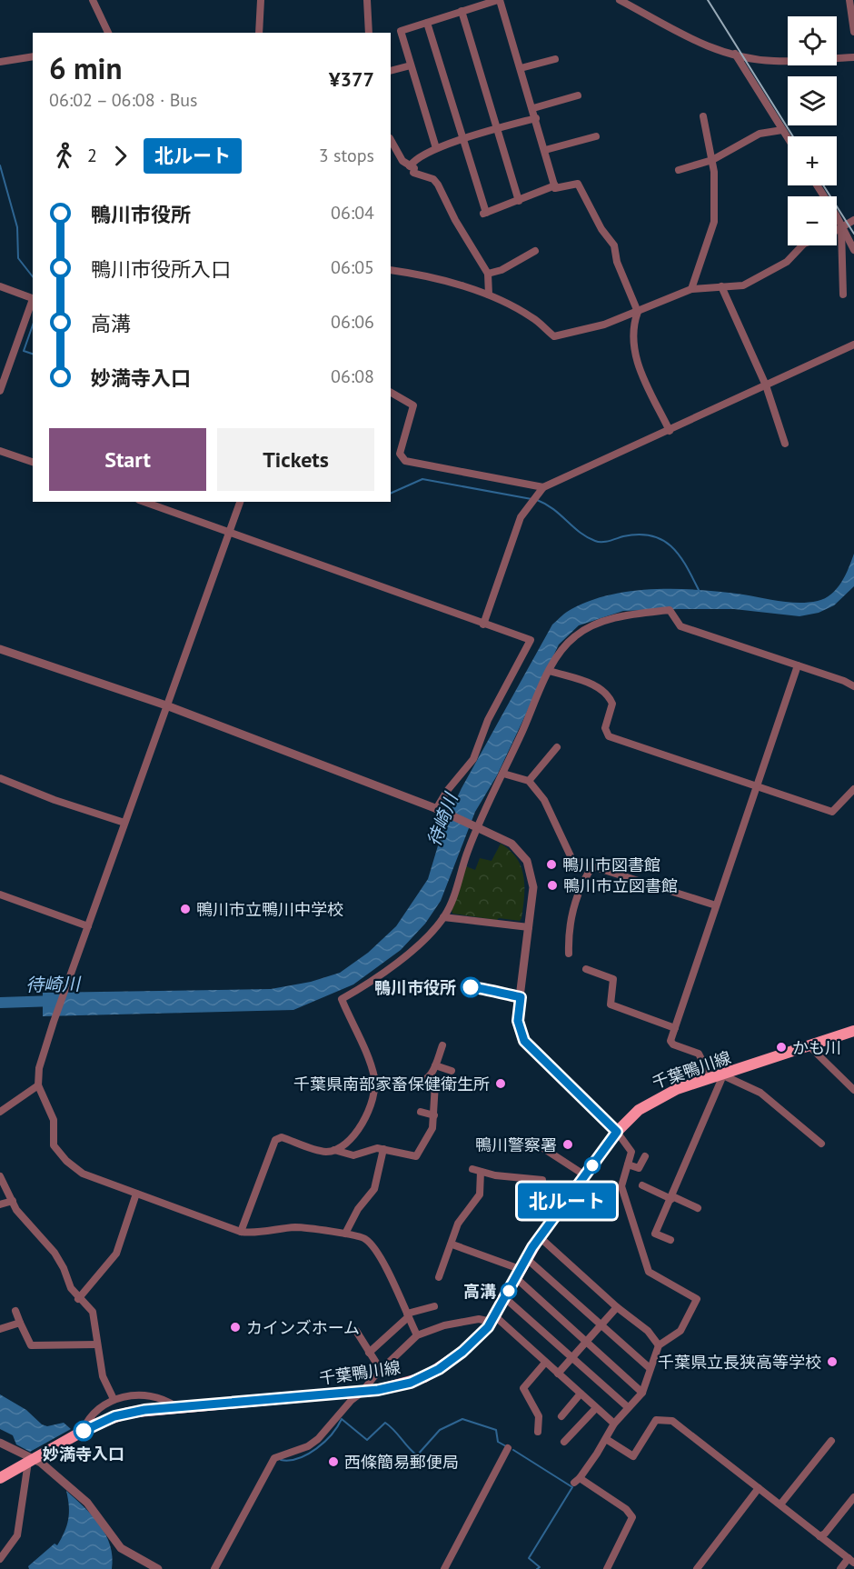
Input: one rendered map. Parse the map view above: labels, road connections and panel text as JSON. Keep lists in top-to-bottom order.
{
  "streets": {
    "main road": ["千葉鴨川線"]
  },
  "water": ["待崎川"],
  "places": [
    "鴨川市図書館",
    "鴨川市立図書館",
    "鴨川市立鴨川中学校",
    "鴨川市役所",
    "かも川",
    "千葉県南部家畜保健衛生所",
    "鴨川警察署",
    "高溝",
    "カインズホーム",
    "千葉県立長狭高等学校",
    "妙満寺入口",
    "西條簡易郵便局"
  ],
  "lines": ["bus line 北ルート"],
  "page": {
    "on_map": "北ルート",
    "map_buttons": ["+", "−"],
    "heading": ["6 min", "06:02 – 06:08 · Bus", "¥377"],
    "legs": ["2", "北ルート", "3 stops"],
    "list": [
      {
        "name": "鴨川市役所",
        "value": "06:04"
      },
      {
        "name": "鴨川市役所入口",
        "value": "06:05"
      },
      {
        "name": "高溝",
        "value": "06:06"
      },
      {
        "name": "妙満寺入口",
        "value": "06:08"
      }
    ],
    "buttons": ["Start", "Tickets"]
  }
}
